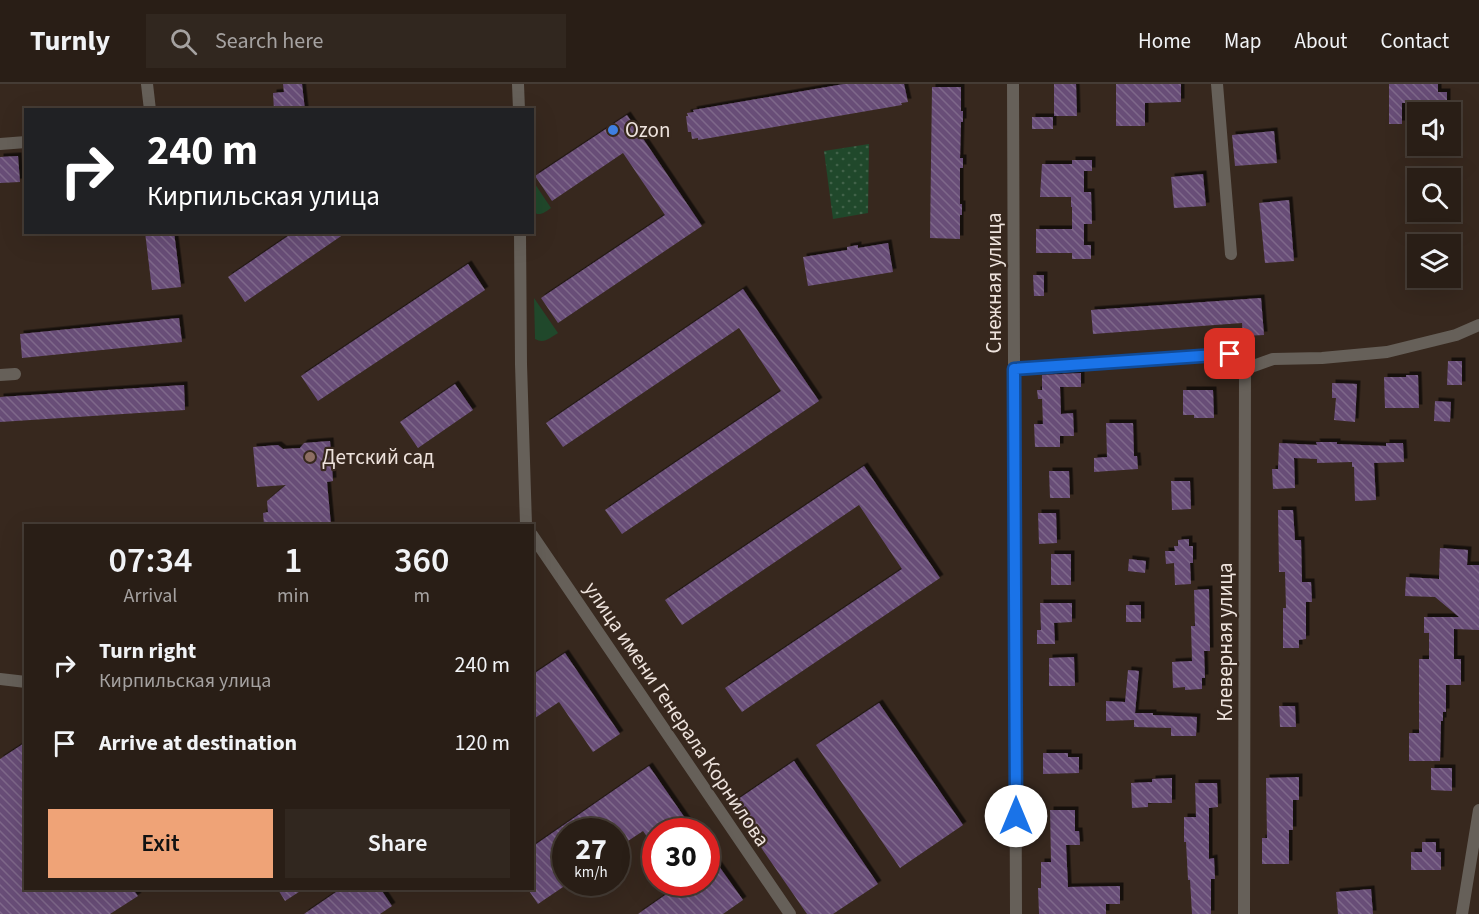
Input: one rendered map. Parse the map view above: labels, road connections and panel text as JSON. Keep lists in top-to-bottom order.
{
  "streets": {
    "street": ["Снежная улица", "Клеверная улица", "улица имени Генерала Корнилова"]
  },
  "places": ["Ozon", "Детский сад"],
  "page": {
    "header": "Turnly",
    "search": "Search here",
    "nav": [
      "Home",
      "Map",
      "About",
      "Contact"
    ],
    "turn": ["240 m", "Кирпильская улица"],
    "eta": [
      "07:34",
      "Arrival",
      "1",
      "min",
      "360",
      "m"
    ],
    "list": [
      {
        "name": "Turn right",
        "note": "Кирпильская улица",
        "value": "240 m"
      },
      {
        "name": "Arrive at destination",
        "value": "120 m"
      }
    ],
    "buttons": ["Exit", "Share"],
    "speed": "27 km/h",
    "limit": "30"
  }
}
